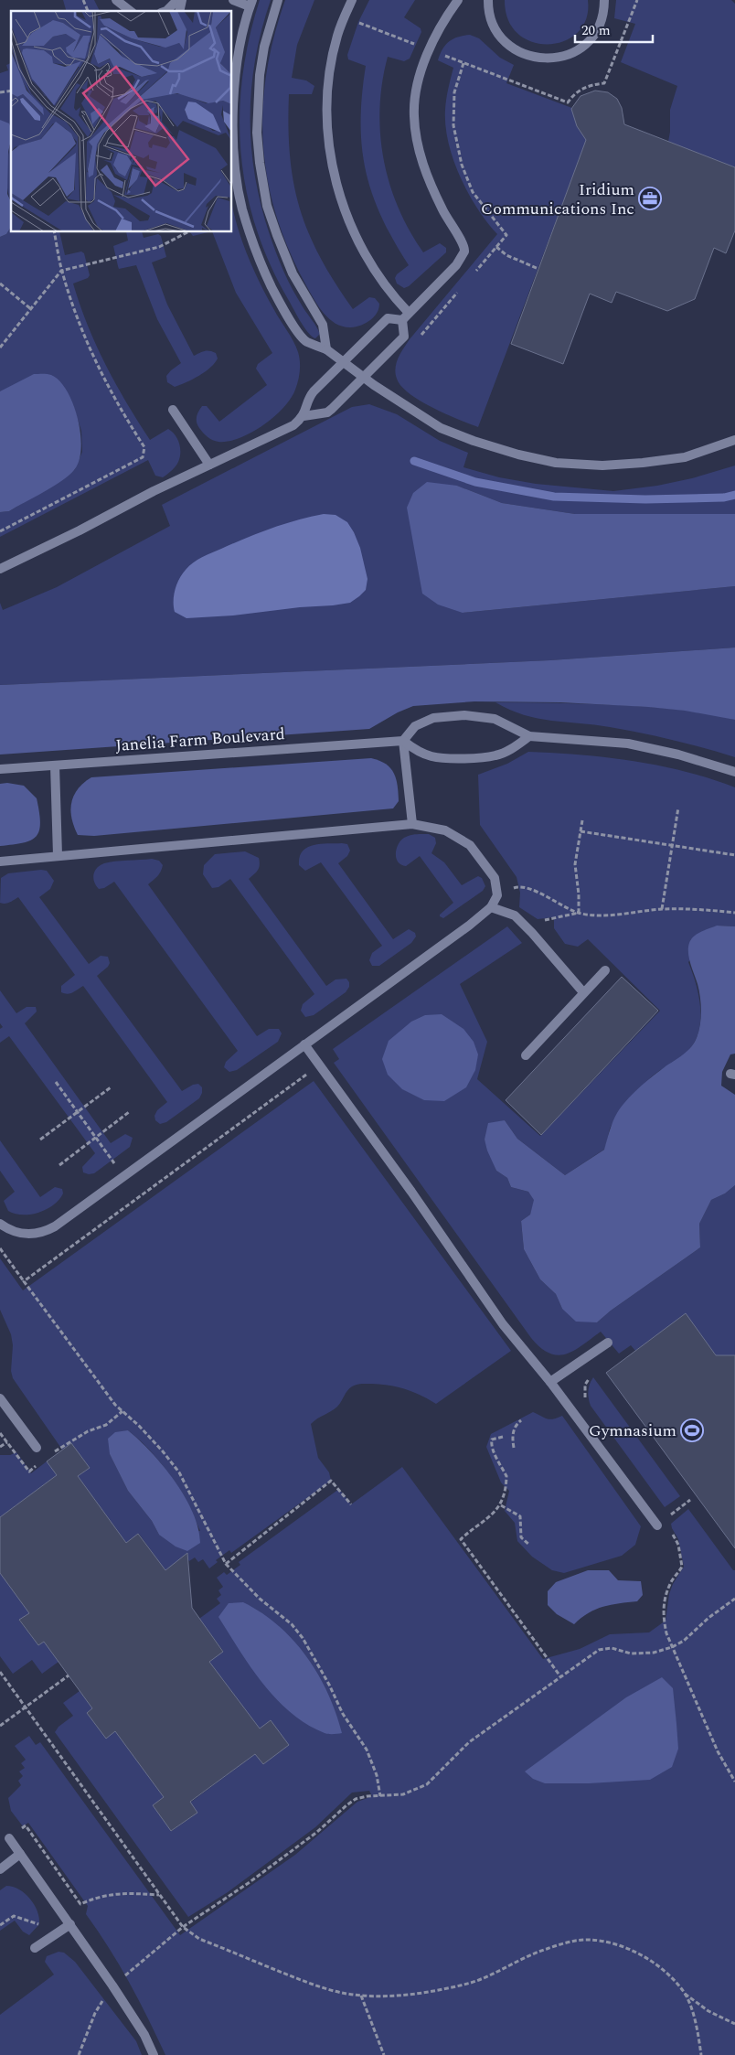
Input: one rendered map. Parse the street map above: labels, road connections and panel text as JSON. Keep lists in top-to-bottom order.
{
  "streets": {
    "street": ["Janelia Farm Boulevard"]
  },
  "places": {
    "office": ["Iridium Communications Inc"],
    "sports": ["Gymnasium"]
  },
  "scale_bar": "20 m"
}
